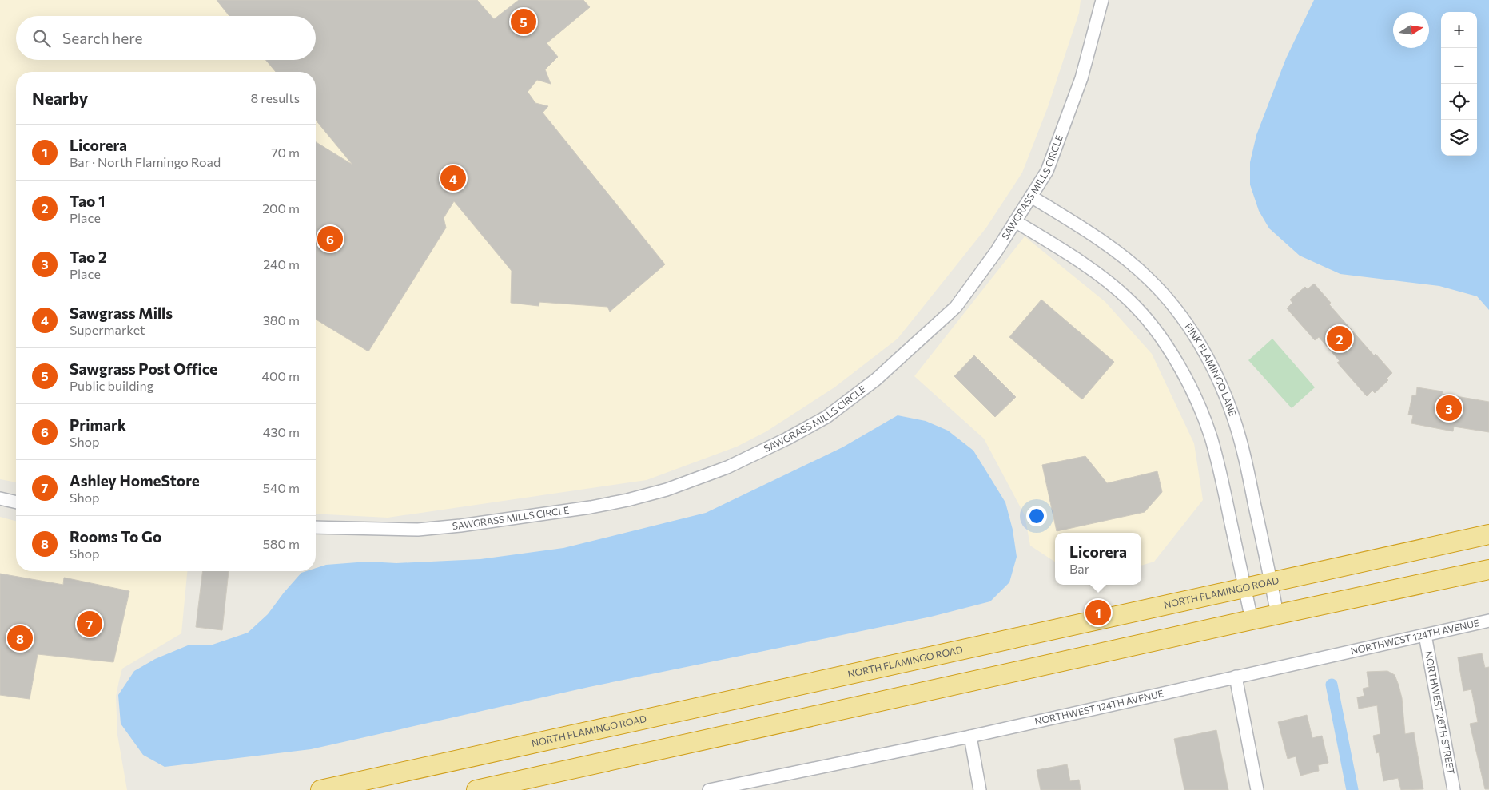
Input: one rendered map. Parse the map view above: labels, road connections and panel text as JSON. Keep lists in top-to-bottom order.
{
  "streets": {
    "highway": ["NORTH FLAMINGO ROAD"],
    "street": [
      "SAWGRASS MILLS CIRCLE",
      "PINK FLAMINGO LANE",
      "NORTHWEST 124TH AVENUE",
      "NORTHWEST 26TH STREET"
    ]
  },
  "crossings": [
    ["SAWGRASS MILLS CIRCLE", "PINK FLAMINGO LANE"],
    ["PINK FLAMINGO LANE", "NORTH FLAMINGO ROAD"],
    ["NORTHWEST 124TH AVENUE", "NORTHWEST 26TH STREET"]
  ],
  "north": "right",
  "page": {
    "pins": [
      "5",
      "4",
      "6",
      "2",
      "3",
      "1",
      "7",
      "8"
    ],
    "map_buttons": ["+", "−"],
    "search": "Search here",
    "heading": ["Nearby", "8 results"],
    "list": [
      {
        "mark": "1",
        "name": "Licorera",
        "note": "Bar · North Flamingo Road",
        "value": "70 m"
      },
      {
        "mark": "2",
        "name": "Tao 1",
        "note": "Place",
        "value": "200 m"
      },
      {
        "mark": "3",
        "name": "Tao 2",
        "note": "Place",
        "value": "240 m"
      },
      {
        "mark": "4",
        "name": "Sawgrass Mills",
        "note": "Supermarket",
        "value": "380 m"
      },
      {
        "mark": "5",
        "name": "Sawgrass Post Office",
        "note": "Public building",
        "value": "400 m"
      },
      {
        "mark": "6",
        "name": "Primark",
        "note": "Shop",
        "value": "430 m"
      },
      {
        "mark": "7",
        "name": "Ashley HomeStore",
        "note": "Shop",
        "value": "540 m"
      },
      {
        "mark": "8",
        "name": "Rooms To Go",
        "note": "Shop",
        "value": "580 m"
      }
    ],
    "popup": ["Licorera", "Bar"]
  }
}
